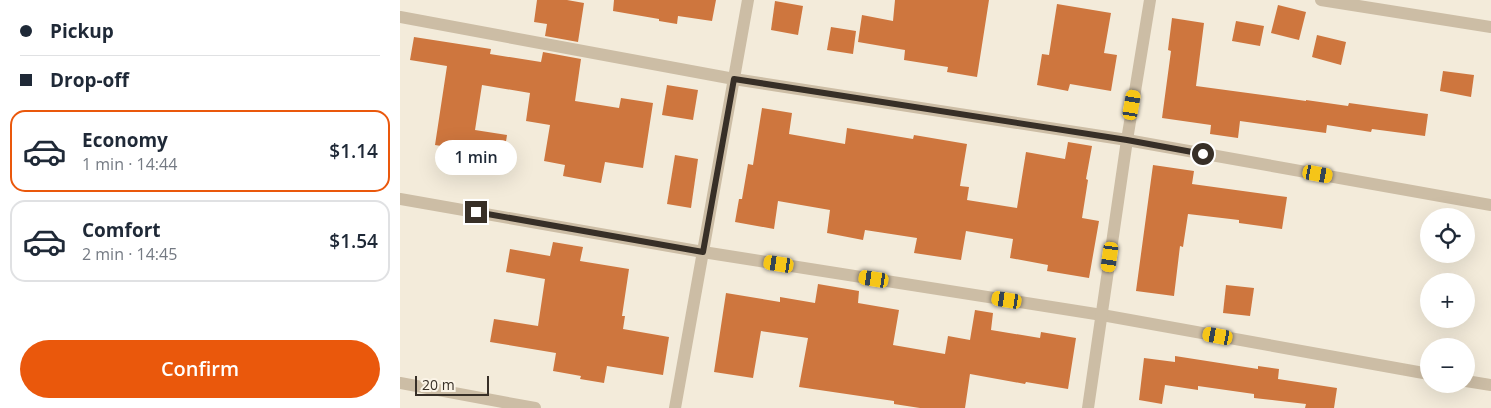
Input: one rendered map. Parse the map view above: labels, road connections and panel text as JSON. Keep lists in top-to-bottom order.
{
  "scale_bar": "20 m",
  "page": {
    "banner": ["Pickup", "Drop-off"],
    "list": [
      {
        "name": "Economy",
        "note": "1 min · 14:44",
        "value": "$1.14"
      },
      {
        "name": "Comfort",
        "note": "2 min · 14:45",
        "value": "$1.54"
      }
    ],
    "bubble": "1 min",
    "map_buttons": ["+", "−"],
    "buttons": "Confirm",
    "scale": "20 m"
  }
}
